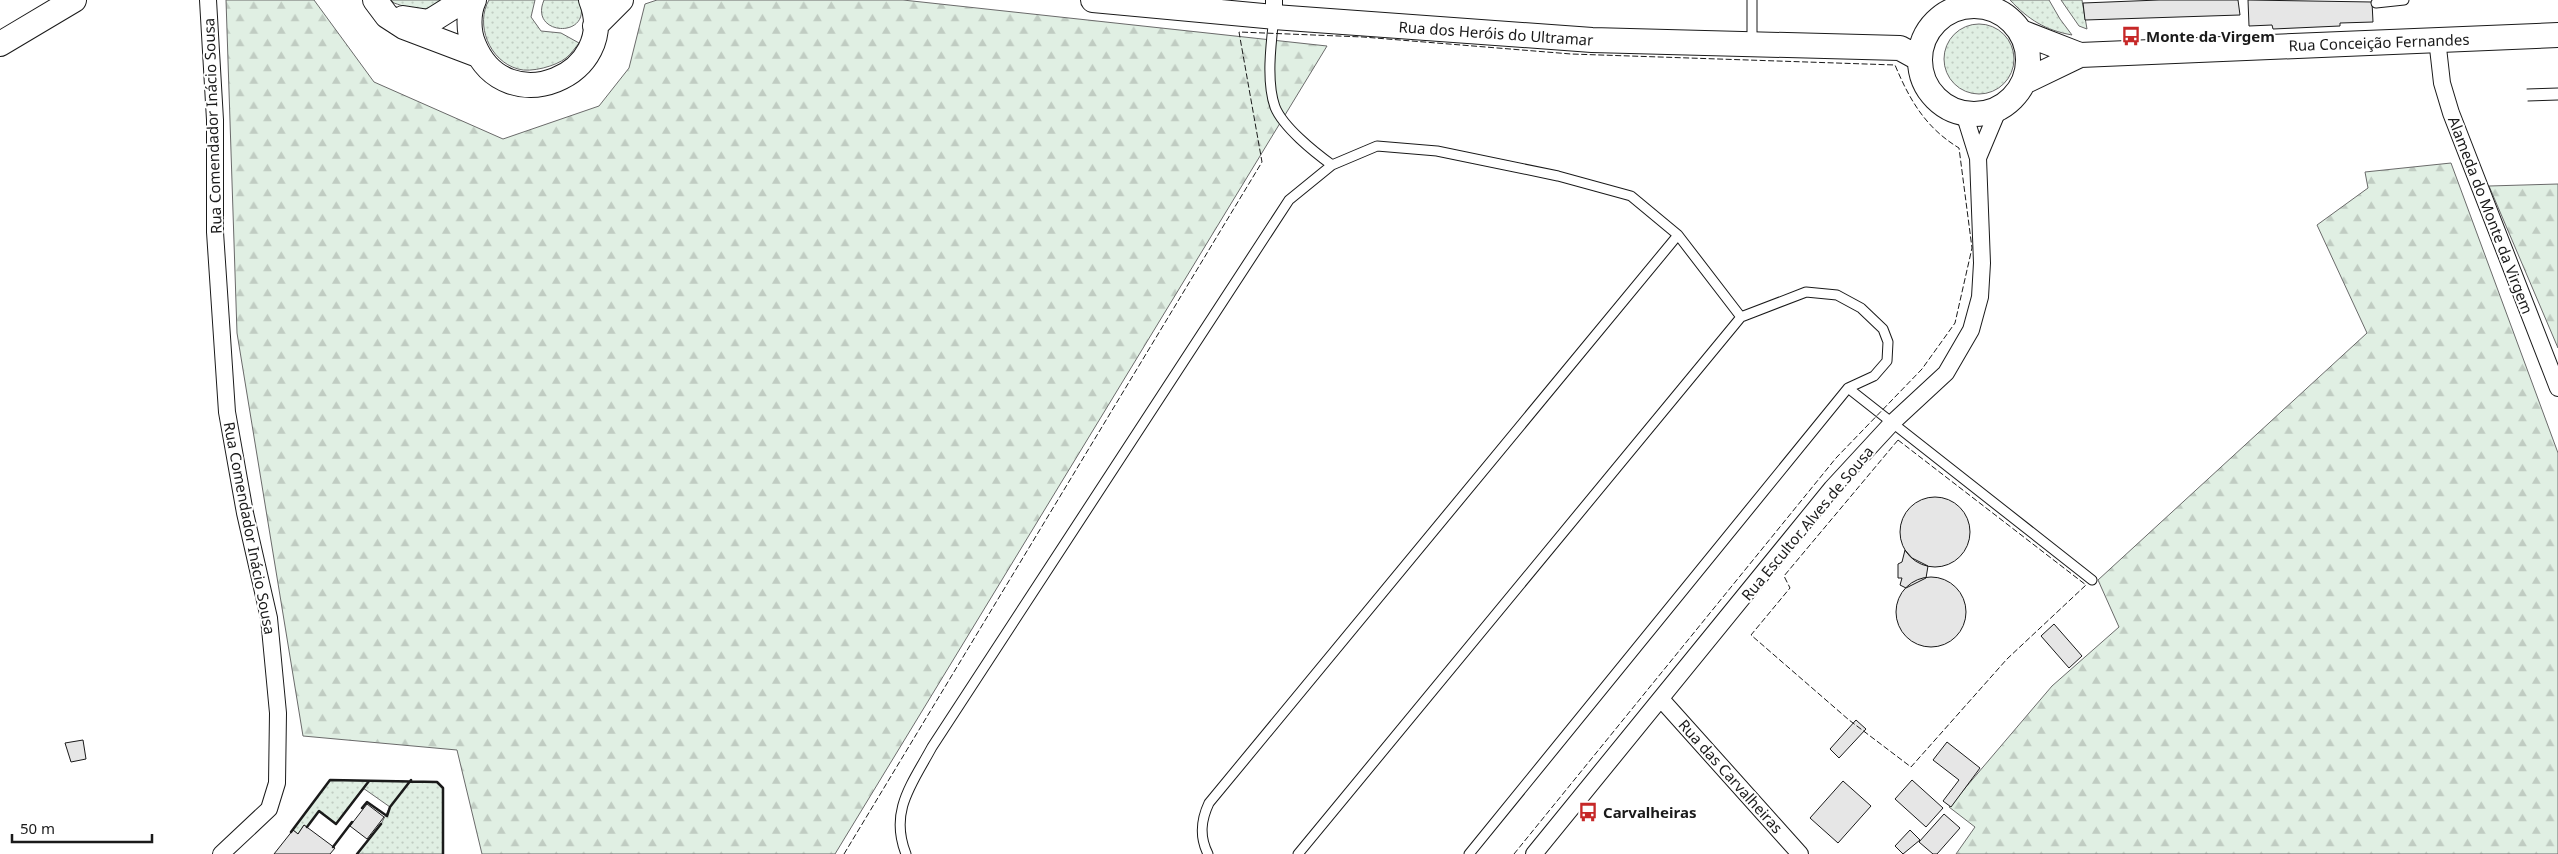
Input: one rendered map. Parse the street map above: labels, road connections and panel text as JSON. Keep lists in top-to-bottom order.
{
  "streets": {
    "main road": ["Rua dos Heróis do Ultramar", "Rua Conceição Fernandes"],
    "street": [
      "Rua Comendador Inácio Sousa",
      "Alameda do Monte da Virgem",
      "Rua Escultor Alves de Sousa",
      "Rua das Carvalheiras"
    ]
  },
  "crossings": [
    ["Rua dos Heróis do Ultramar", "Rua Conceição Fernandes"],
    ["Rua dos Heróis do Ultramar", "Rua Escultor Alves de Sousa"],
    ["Rua Conceição Fernandes", "Alameda do Monte da Virgem"],
    ["Rua Conceição Fernandes", "Rua Escultor Alves de Sousa"],
    ["Rua Escultor Alves de Sousa", "Rua das Carvalheiras"]
  ],
  "places": {
    "bus stop": ["Monte da Virgem", "Carvalheiras"]
  },
  "scale_bar": "50 m"
}
